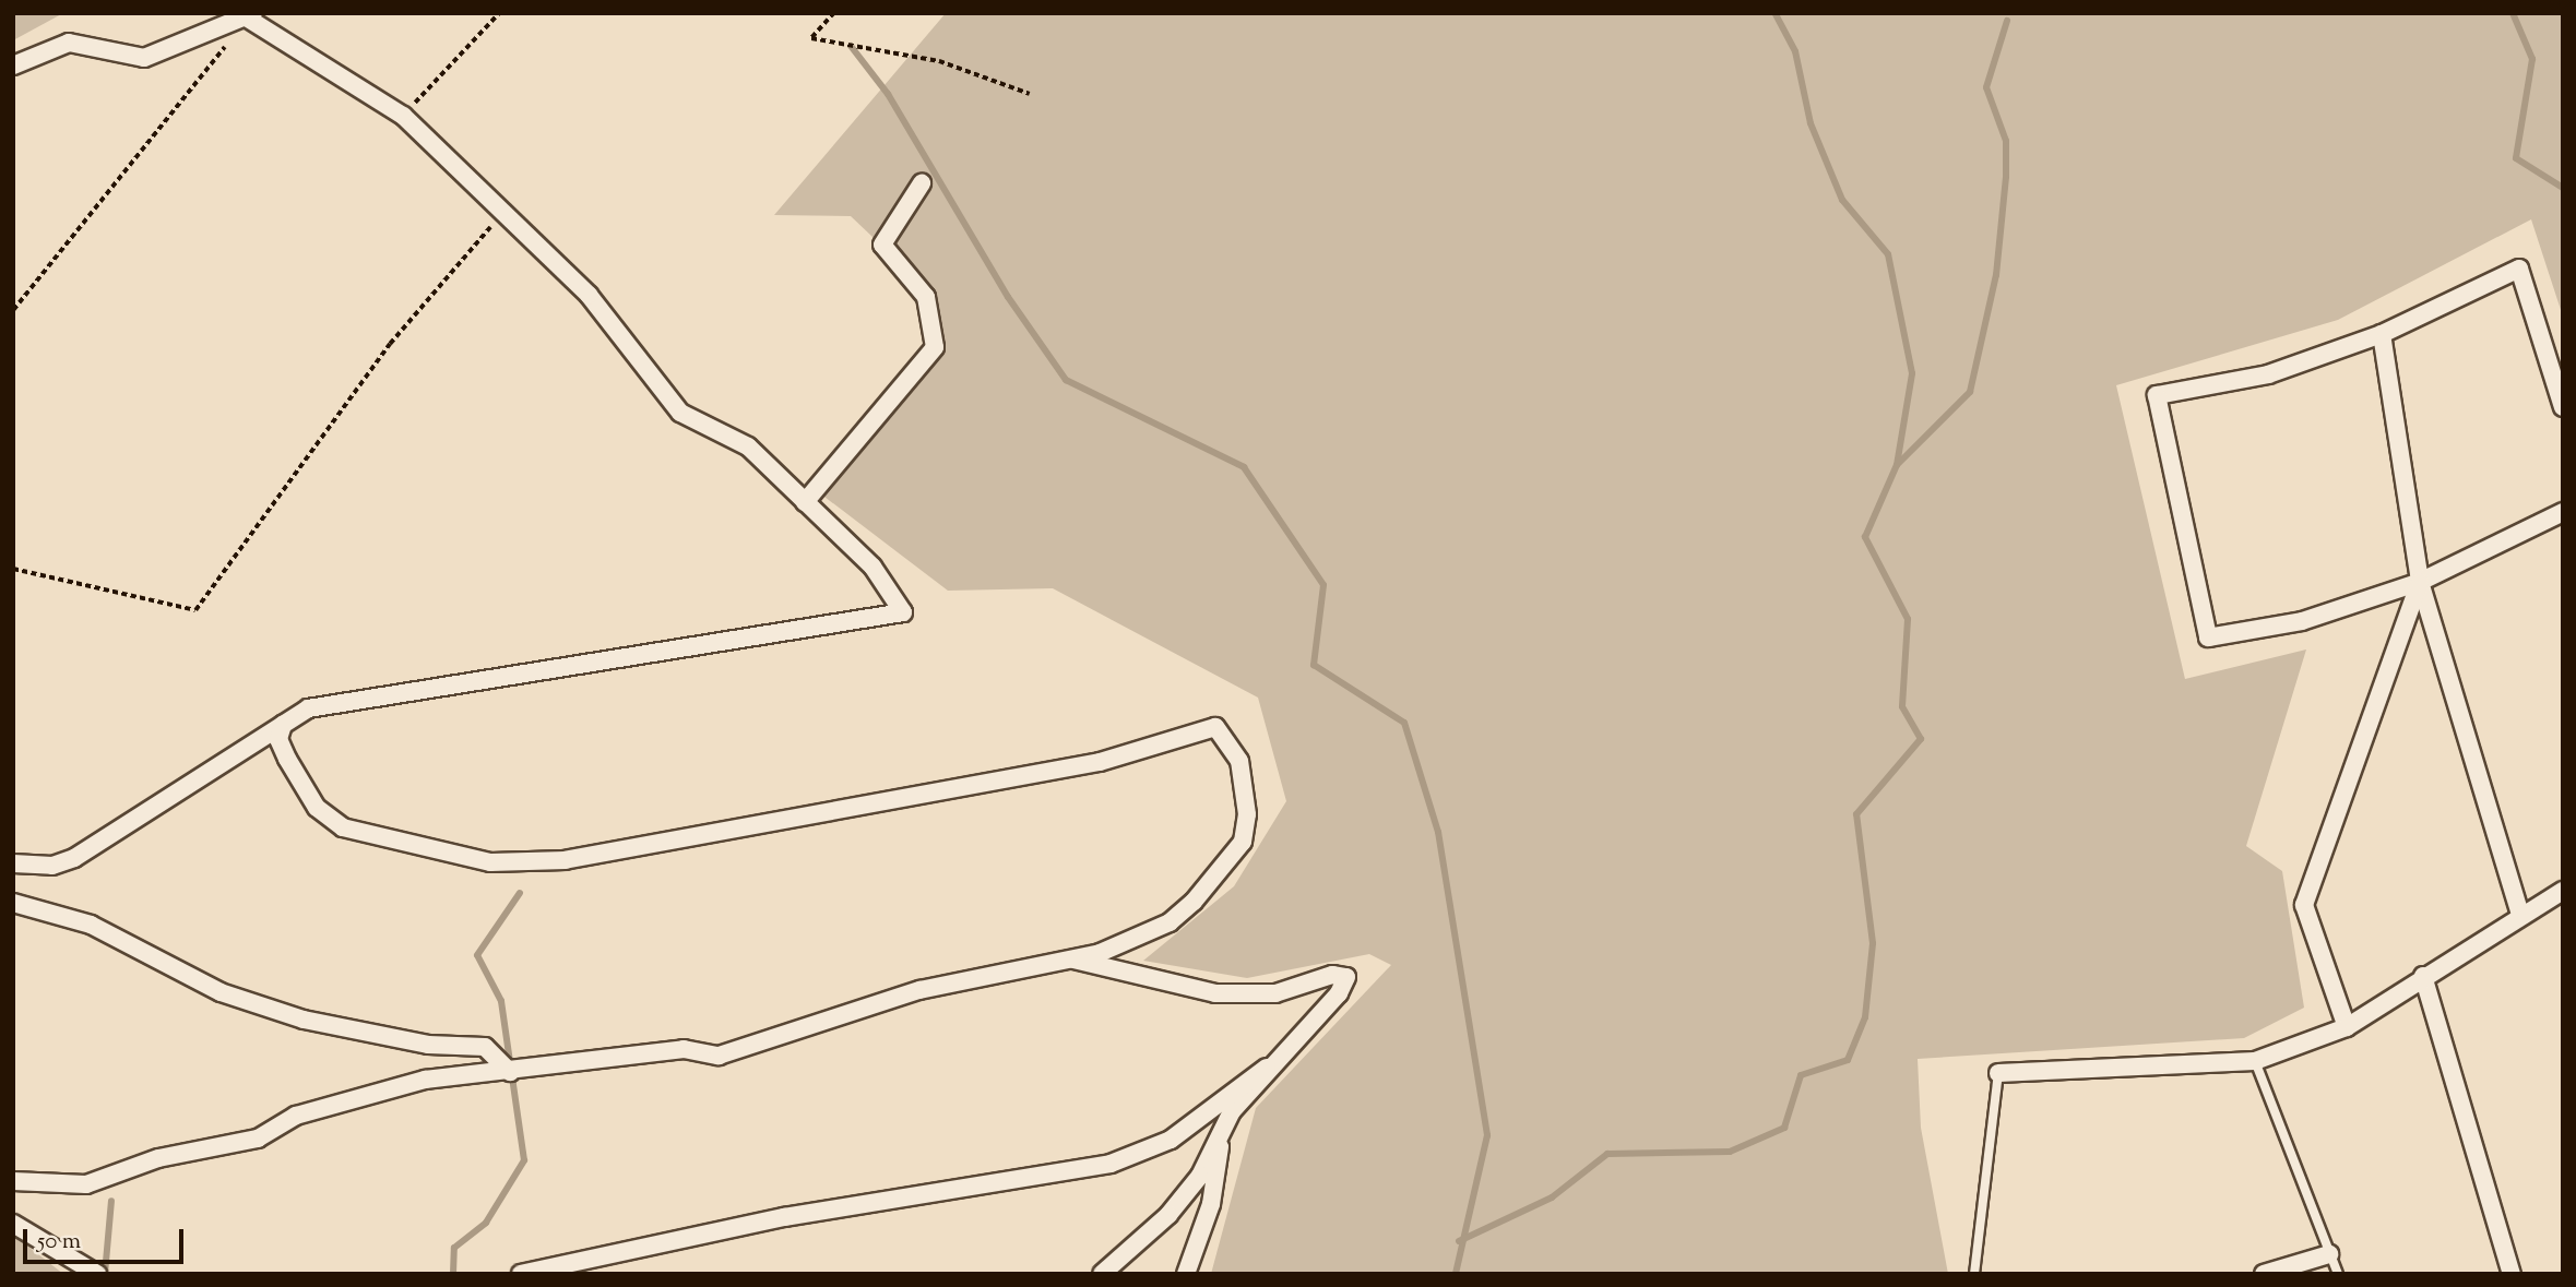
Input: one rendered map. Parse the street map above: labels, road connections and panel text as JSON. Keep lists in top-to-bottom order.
{
  "scale_bar": "50 m"
}
